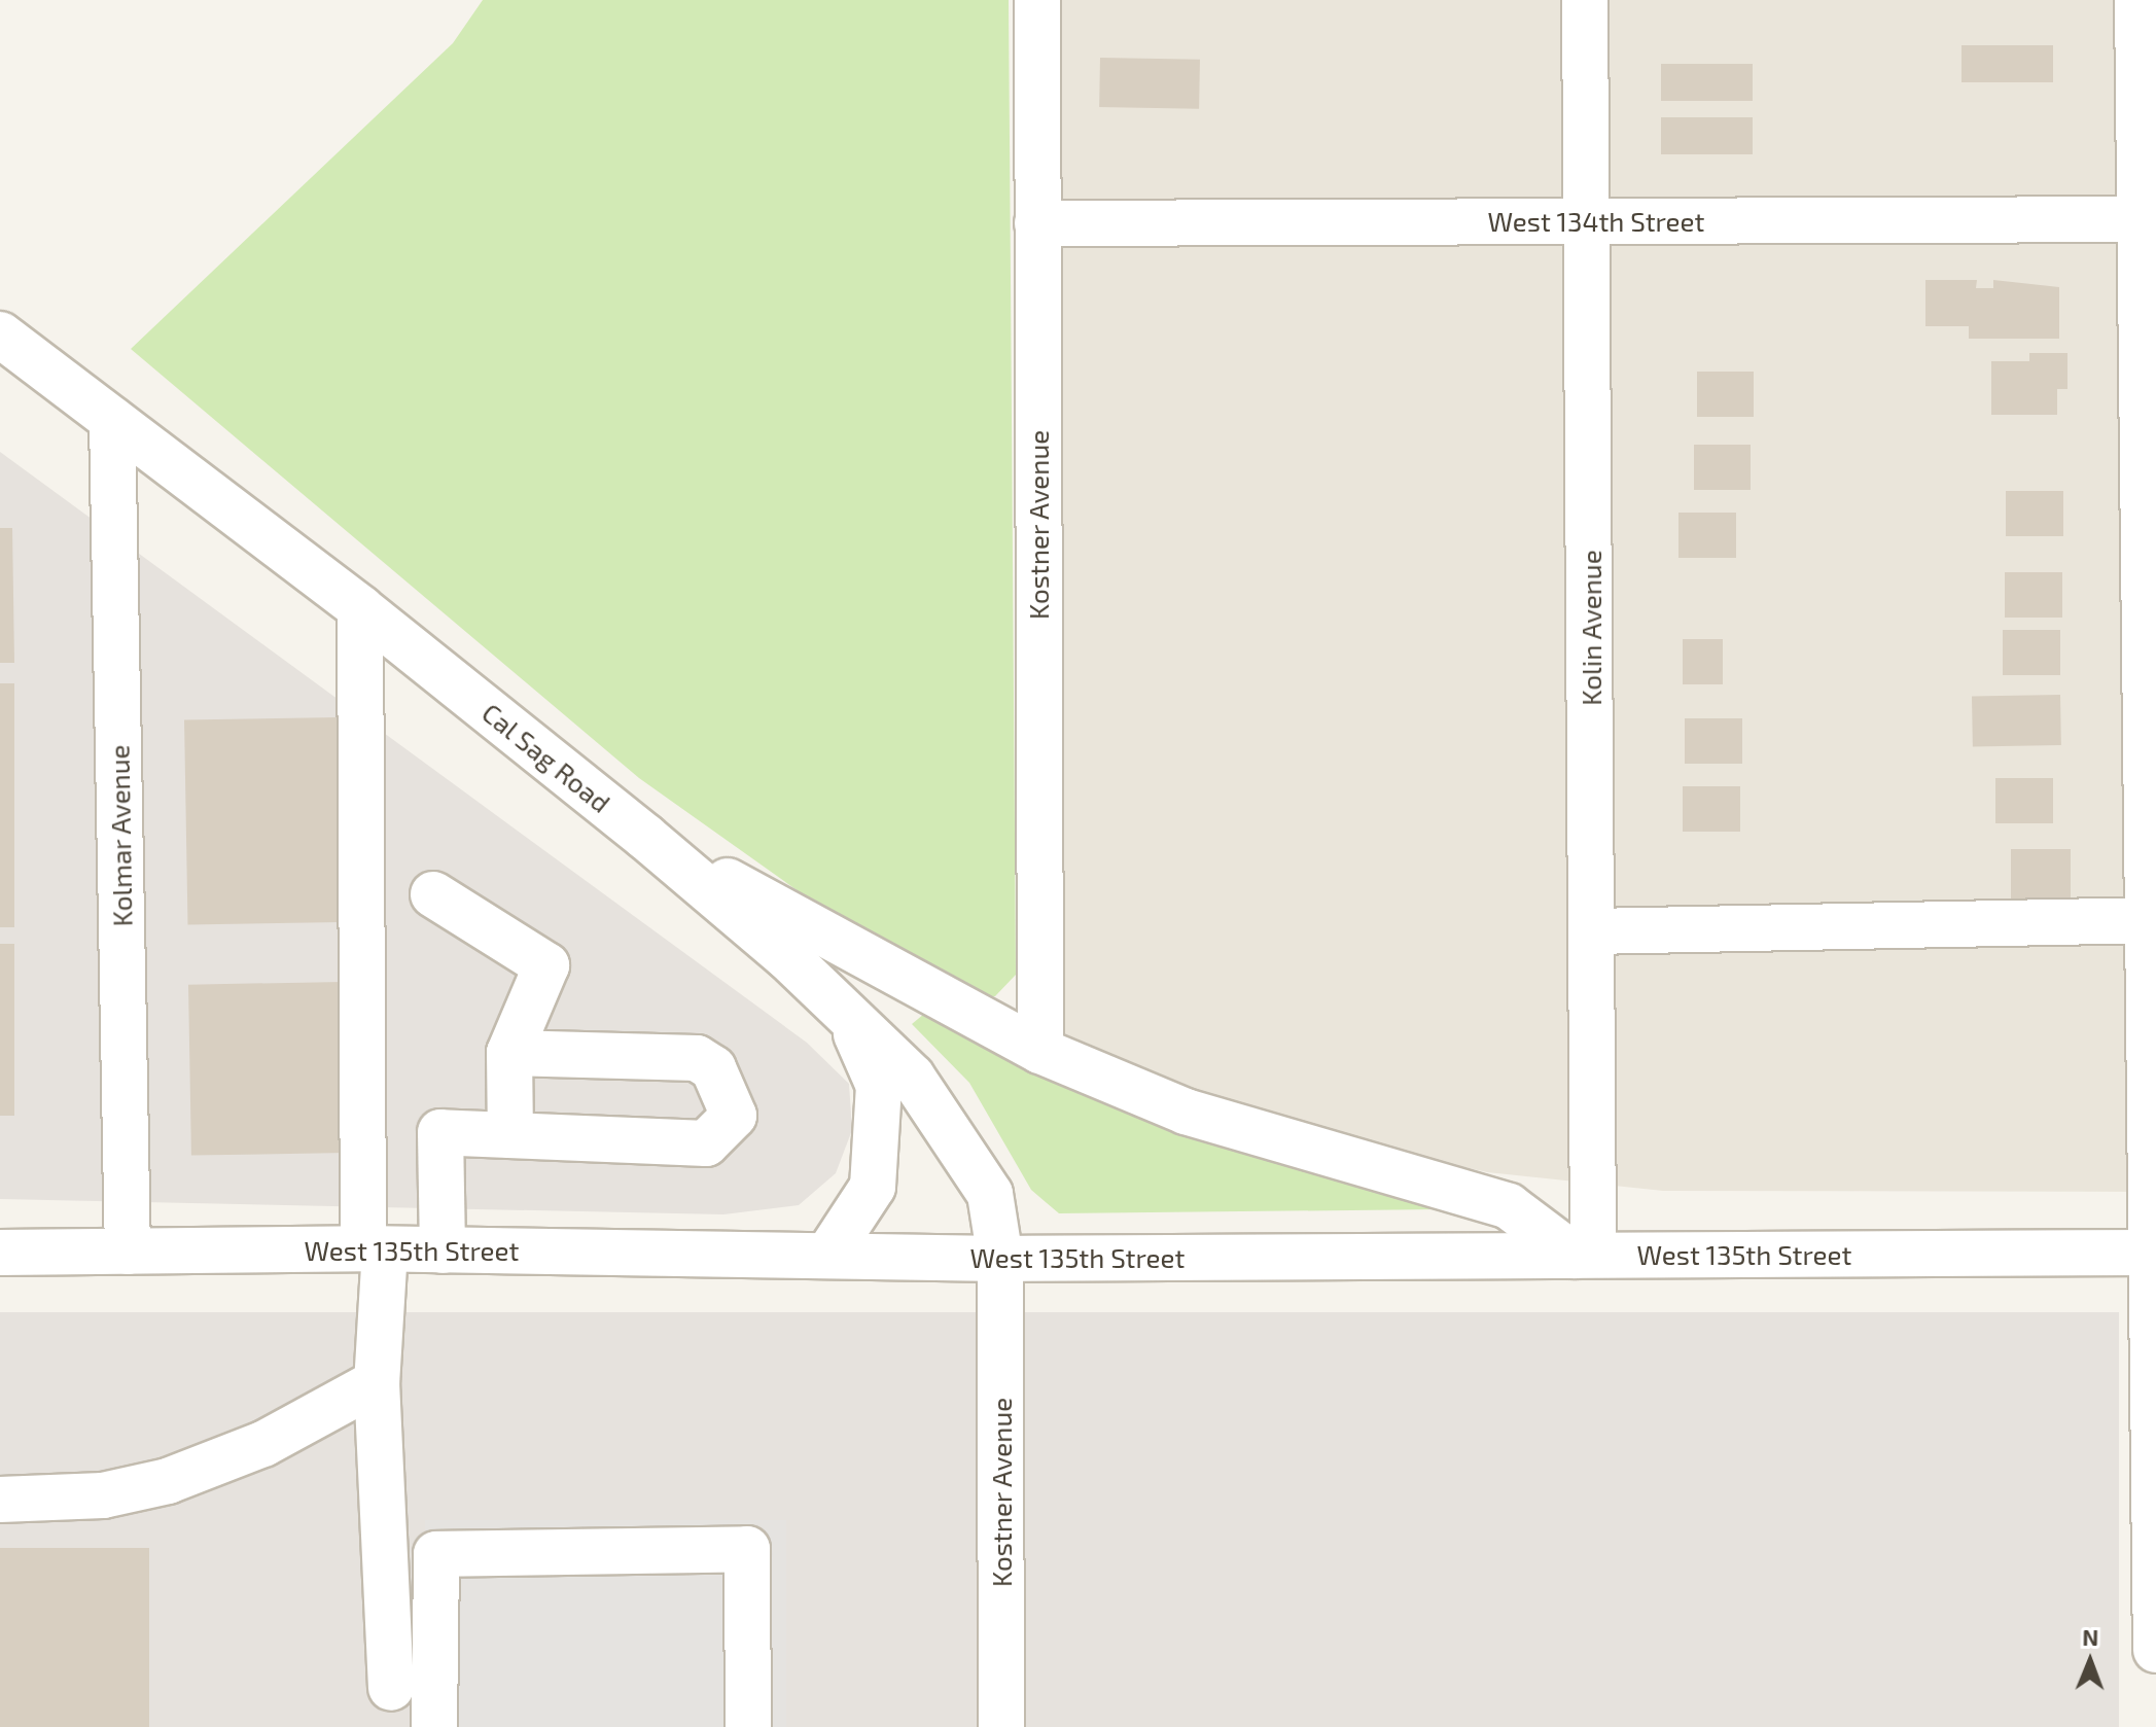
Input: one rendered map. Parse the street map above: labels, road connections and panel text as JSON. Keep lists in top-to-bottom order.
{
  "streets": {
    "street": [
      "West 134th Street",
      "Kostner Avenue",
      "Kolin Avenue",
      "Cal Sag Road",
      "Kolmar Avenue",
      "West 135th Street"
    ]
  },
  "crossings": [
    ["West 134th Street", "Kostner Avenue"],
    ["West 134th Street", "Kolin Avenue"],
    ["Kostner Avenue", "Cal Sag Road"],
    ["Kostner Avenue", "West 135th Street"],
    ["Kolin Avenue", "West 135th Street"],
    ["Cal Sag Road", "Kolmar Avenue"],
    ["Cal Sag Road", "West 135th Street"],
    ["Kolmar Avenue", "West 135th Street"]
  ],
  "north": "top"
}
